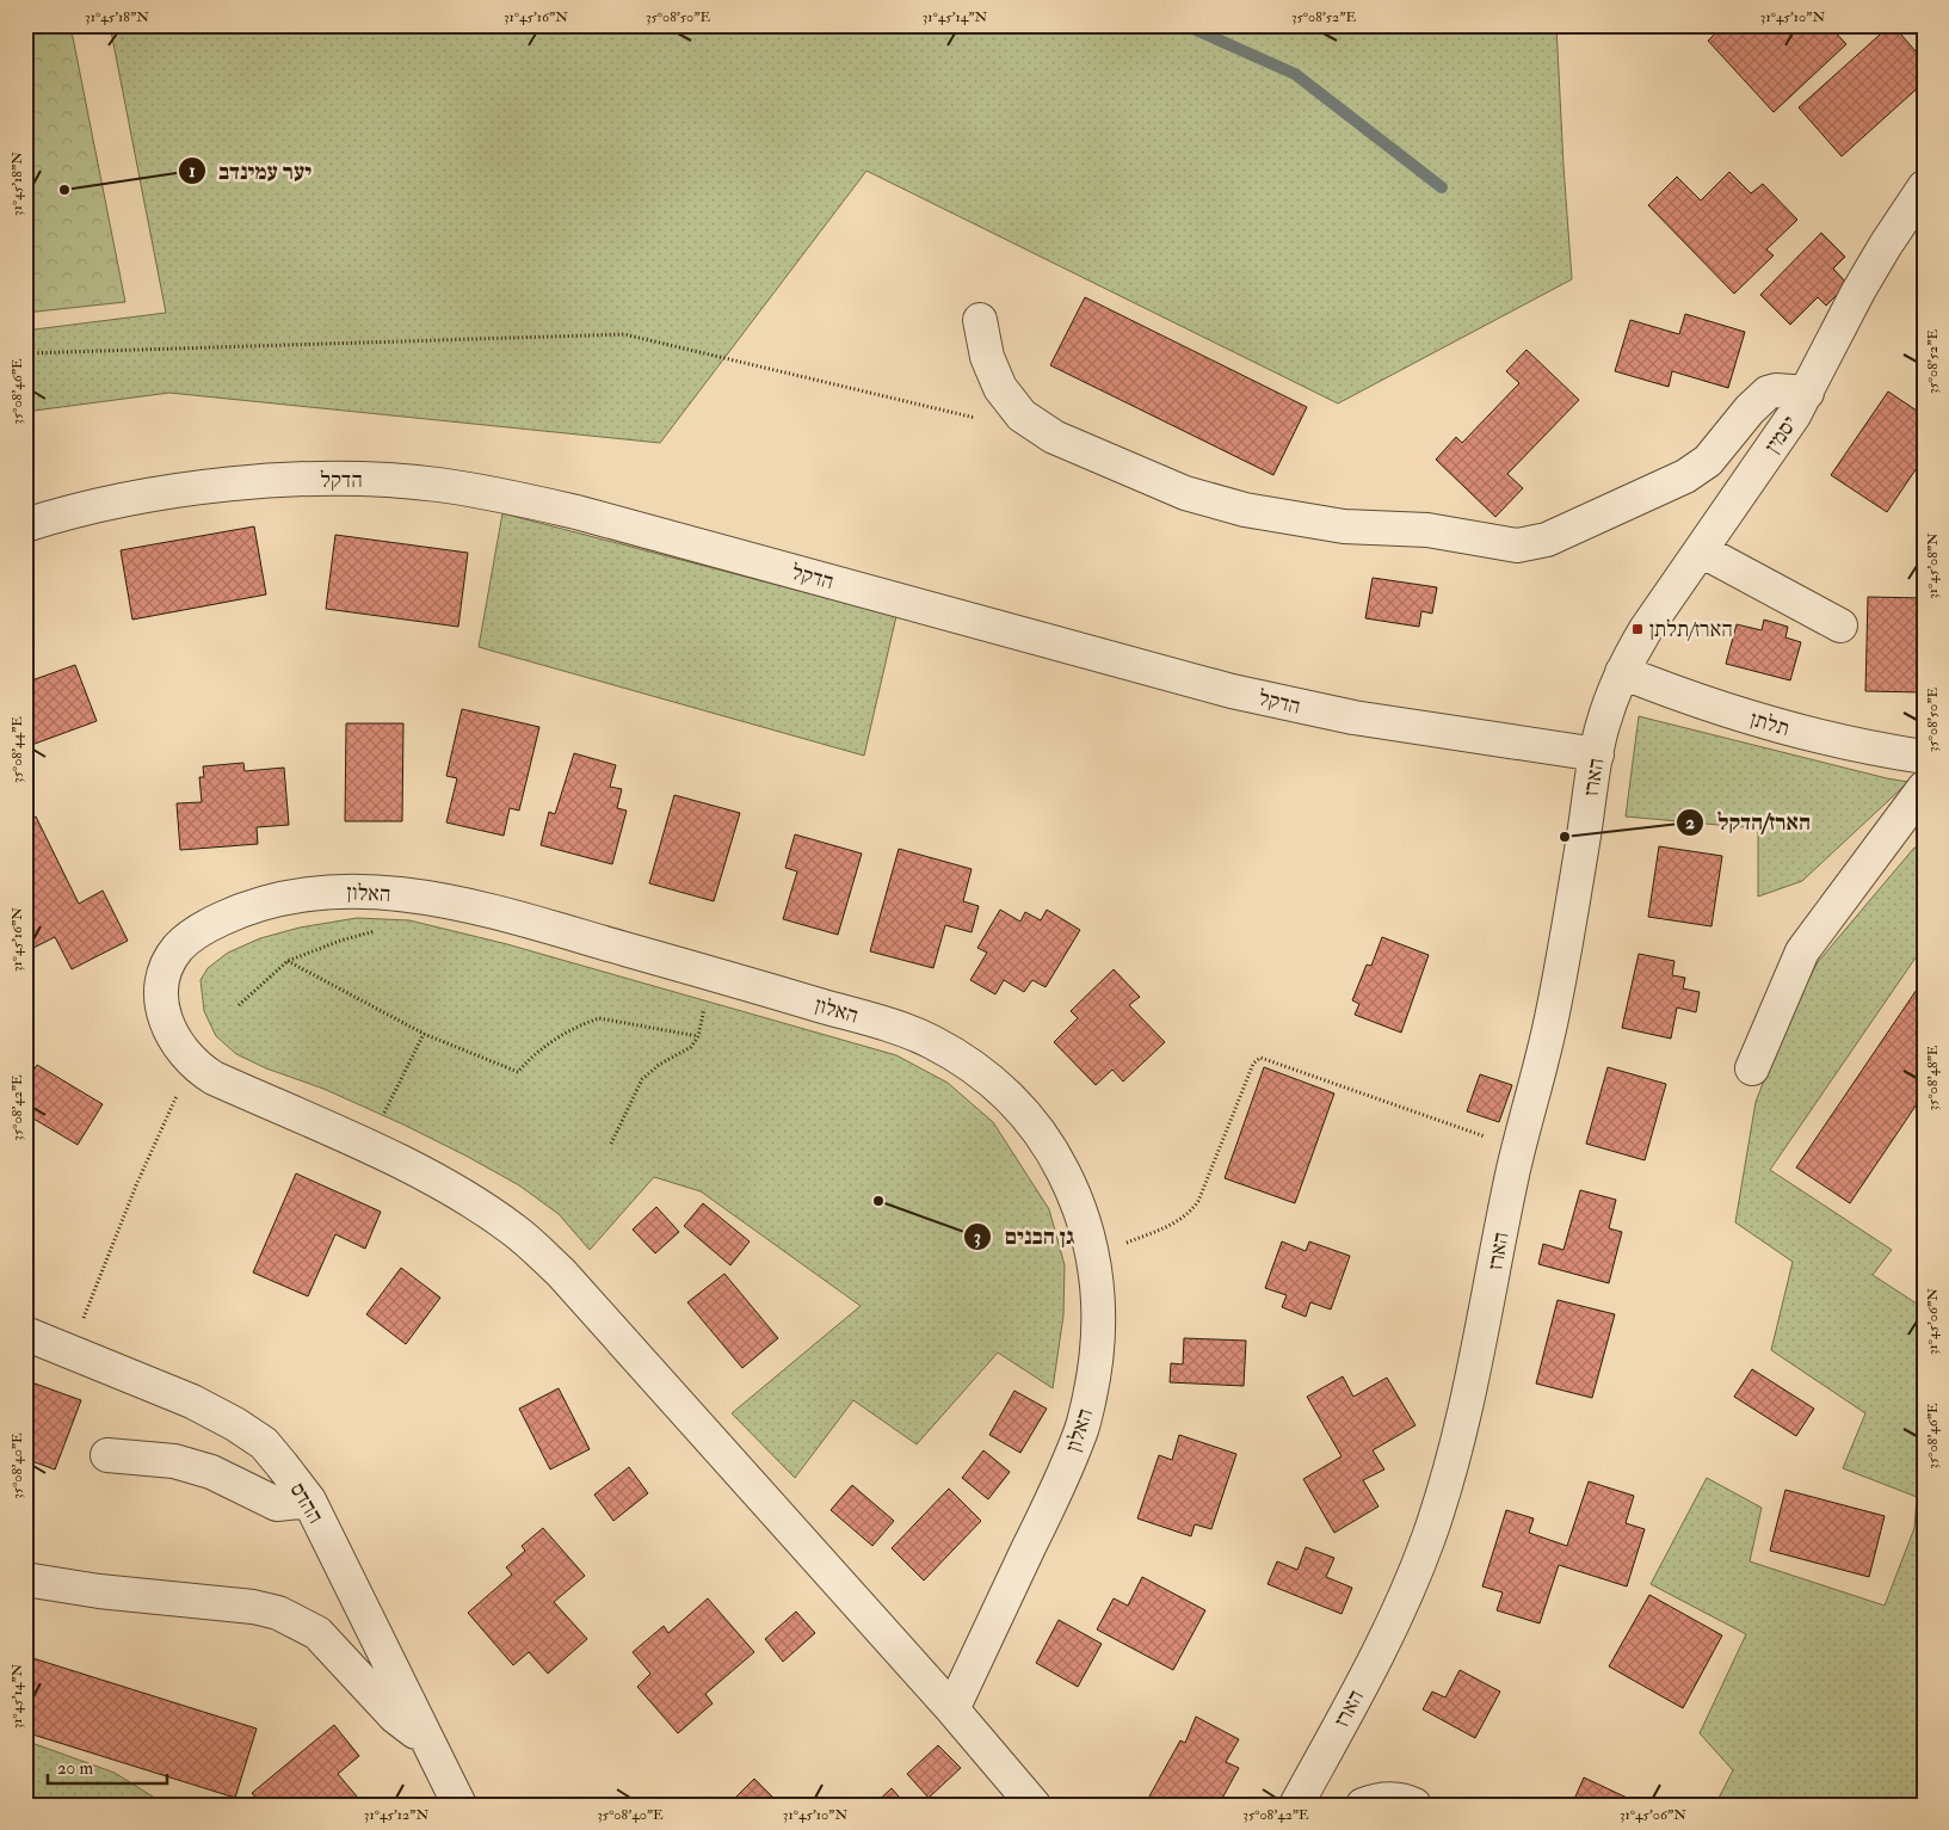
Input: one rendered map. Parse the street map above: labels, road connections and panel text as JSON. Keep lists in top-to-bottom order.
{
  "streets": {
    "street": [
      "יסמין",
      "הדקל",
      "תלתן",
      "הארז",
      "האלון",
      "ההדס"
    ]
  },
  "crossings": [
    ["יסמין", "תלתן"],
    ["יסמין", "הארז"],
    ["הדקל", "הארז"],
    ["תלתן", "הארז"]
  ],
  "places": {
    "other": ["יער עמינדב", "הארז/הדקל", "גן הבנים"],
    "transit": ["הארז/תלתן"]
  },
  "scale_bar": "20 m",
  "coordinates": [
    "31°45'18\"N",
    "31°45'16\"N",
    "35°08'50\"E",
    "31°45'14\"N",
    "35°08'52\"E",
    "31°45'10\"N",
    "35°08'46\"E",
    "31°45'08\"N",
    "35°08'44\"E",
    "35°08'48\"E",
    "35°08'42\"E",
    "31°45'06\"N",
    "35°08'40\"E",
    "31°45'12\"N"
  ]
}
